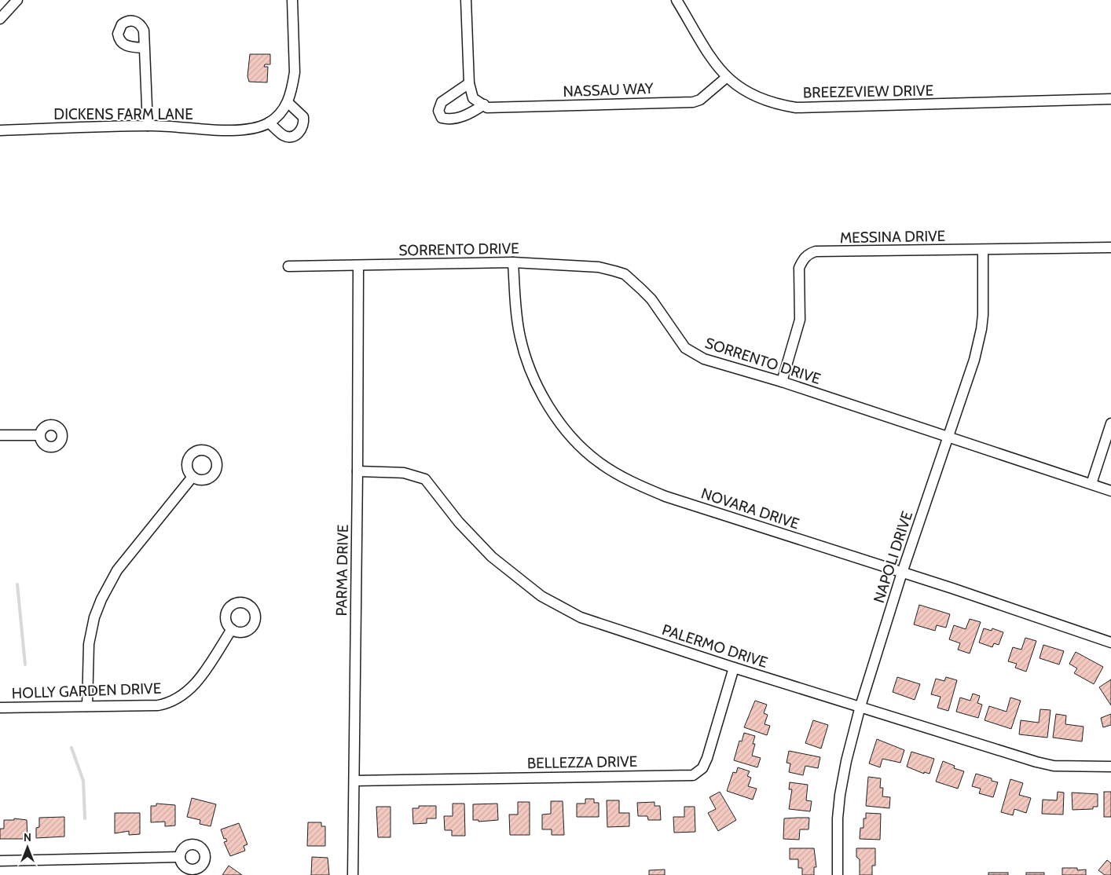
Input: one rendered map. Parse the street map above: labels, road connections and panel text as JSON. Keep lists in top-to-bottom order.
{
  "streets": {
    "street": [
      "NASSAU WAY",
      "BREEZEVIEW DRIVE",
      "DICKENS FARM LANE",
      "MESSINA DRIVE",
      "SORRENTO DRIVE",
      "NOVARA DRIVE",
      "NAPOLI DRIVE",
      "PARMA DRIVE",
      "PALERMO DRIVE",
      "HOLLY GARDEN DRIVE",
      "BELLEZZA DRIVE"
    ]
  },
  "crossings": [
    ["NASSAU WAY", "BREEZEVIEW DRIVE"],
    ["MESSINA DRIVE", "SORRENTO DRIVE"],
    ["MESSINA DRIVE", "NAPOLI DRIVE"],
    ["SORRENTO DRIVE", "NOVARA DRIVE"],
    ["SORRENTO DRIVE", "NAPOLI DRIVE"],
    ["SORRENTO DRIVE", "PARMA DRIVE"],
    ["NOVARA DRIVE", "NAPOLI DRIVE"],
    ["NAPOLI DRIVE", "PALERMO DRIVE"],
    ["PARMA DRIVE", "PALERMO DRIVE"],
    ["PARMA DRIVE", "BELLEZZA DRIVE"],
    ["PALERMO DRIVE", "BELLEZZA DRIVE"]
  ],
  "north": "top"
}
